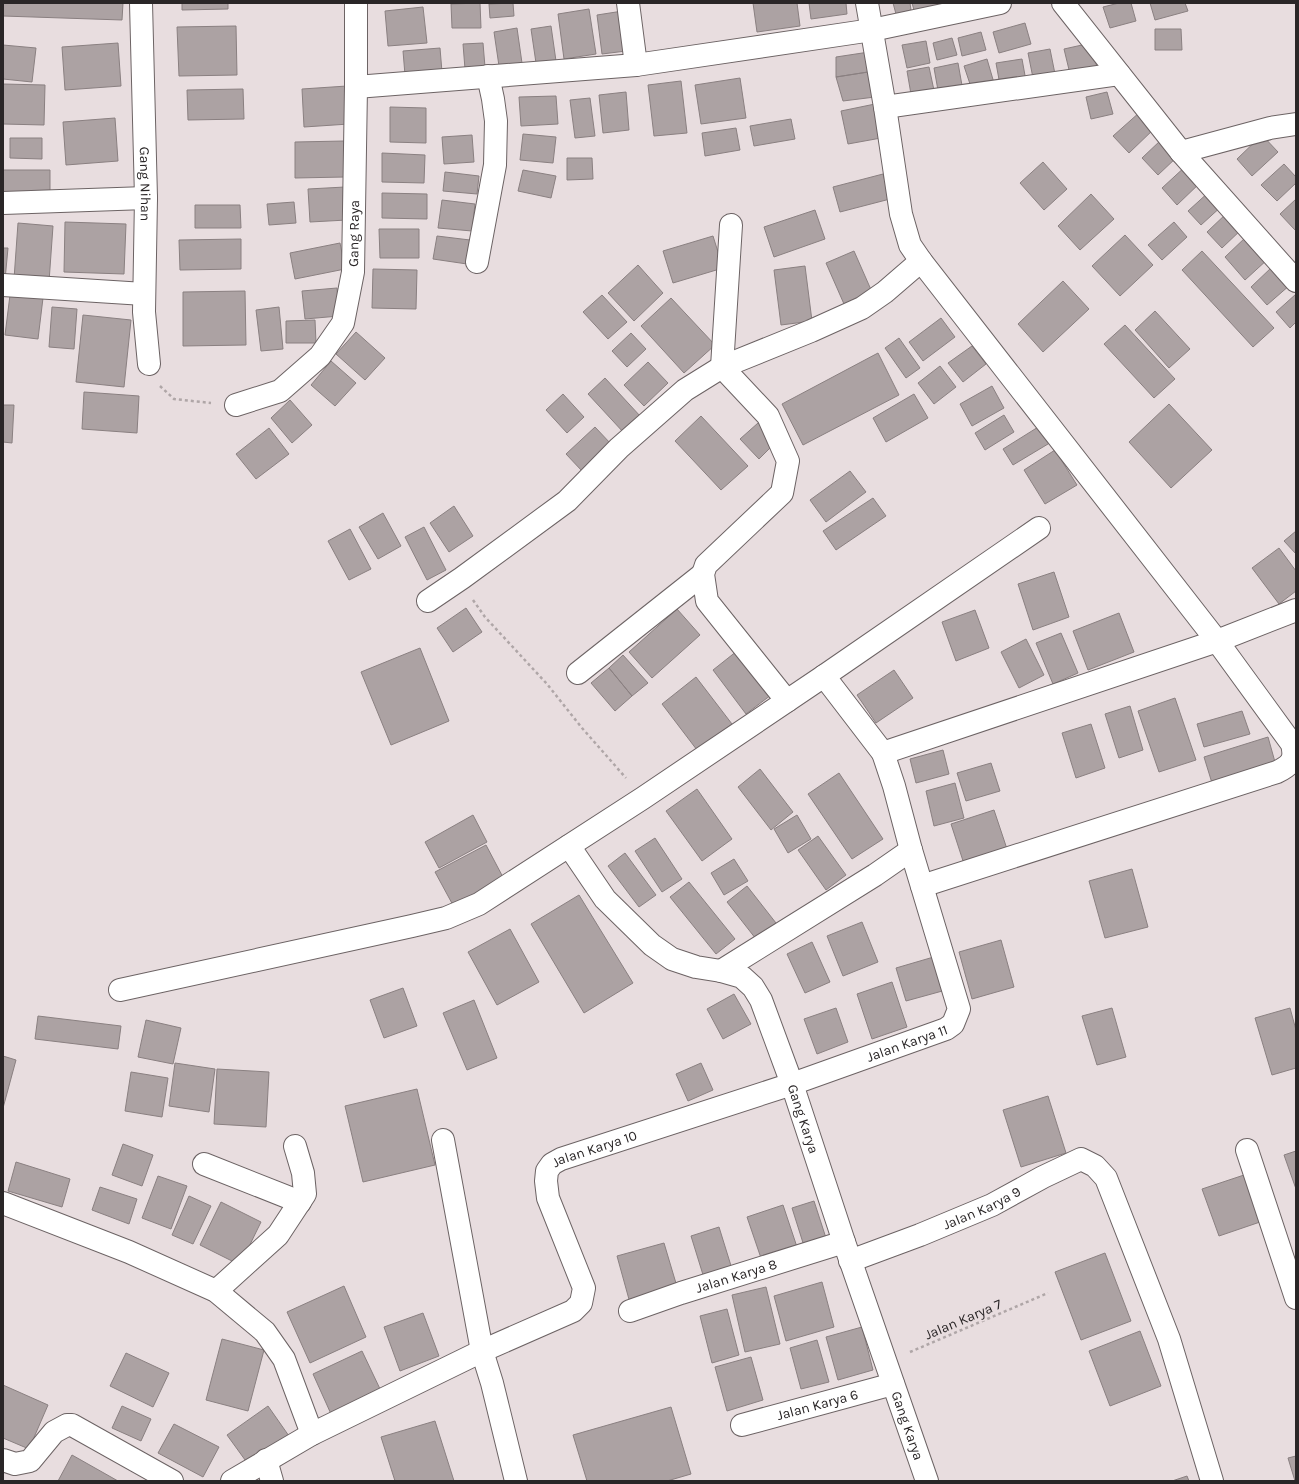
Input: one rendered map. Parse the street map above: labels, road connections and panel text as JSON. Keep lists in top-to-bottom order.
{
  "streets": {
    "street": [
      "Gang Nihan",
      "Gang Raya",
      "Jalan Karya 11",
      "Gang Karya",
      "Jalan Karya 10",
      "Jalan Karya 9",
      "Jalan Karya 8",
      "Jalan Karya 6"
    ],
    "path": ["Jalan Karya 7"]
  },
  "crossings": [
    ["Jalan Karya 11", "Gang Karya"],
    ["Jalan Karya 11", "Jalan Karya 10"],
    ["Gang Karya", "Jalan Karya 10"],
    ["Gang Karya", "Jalan Karya 9"],
    ["Gang Karya", "Jalan Karya 8"],
    ["Gang Karya", "Jalan Karya 7"],
    ["Gang Karya", "Jalan Karya 6"],
    ["Jalan Karya 9", "Jalan Karya 8"]
  ]
}
